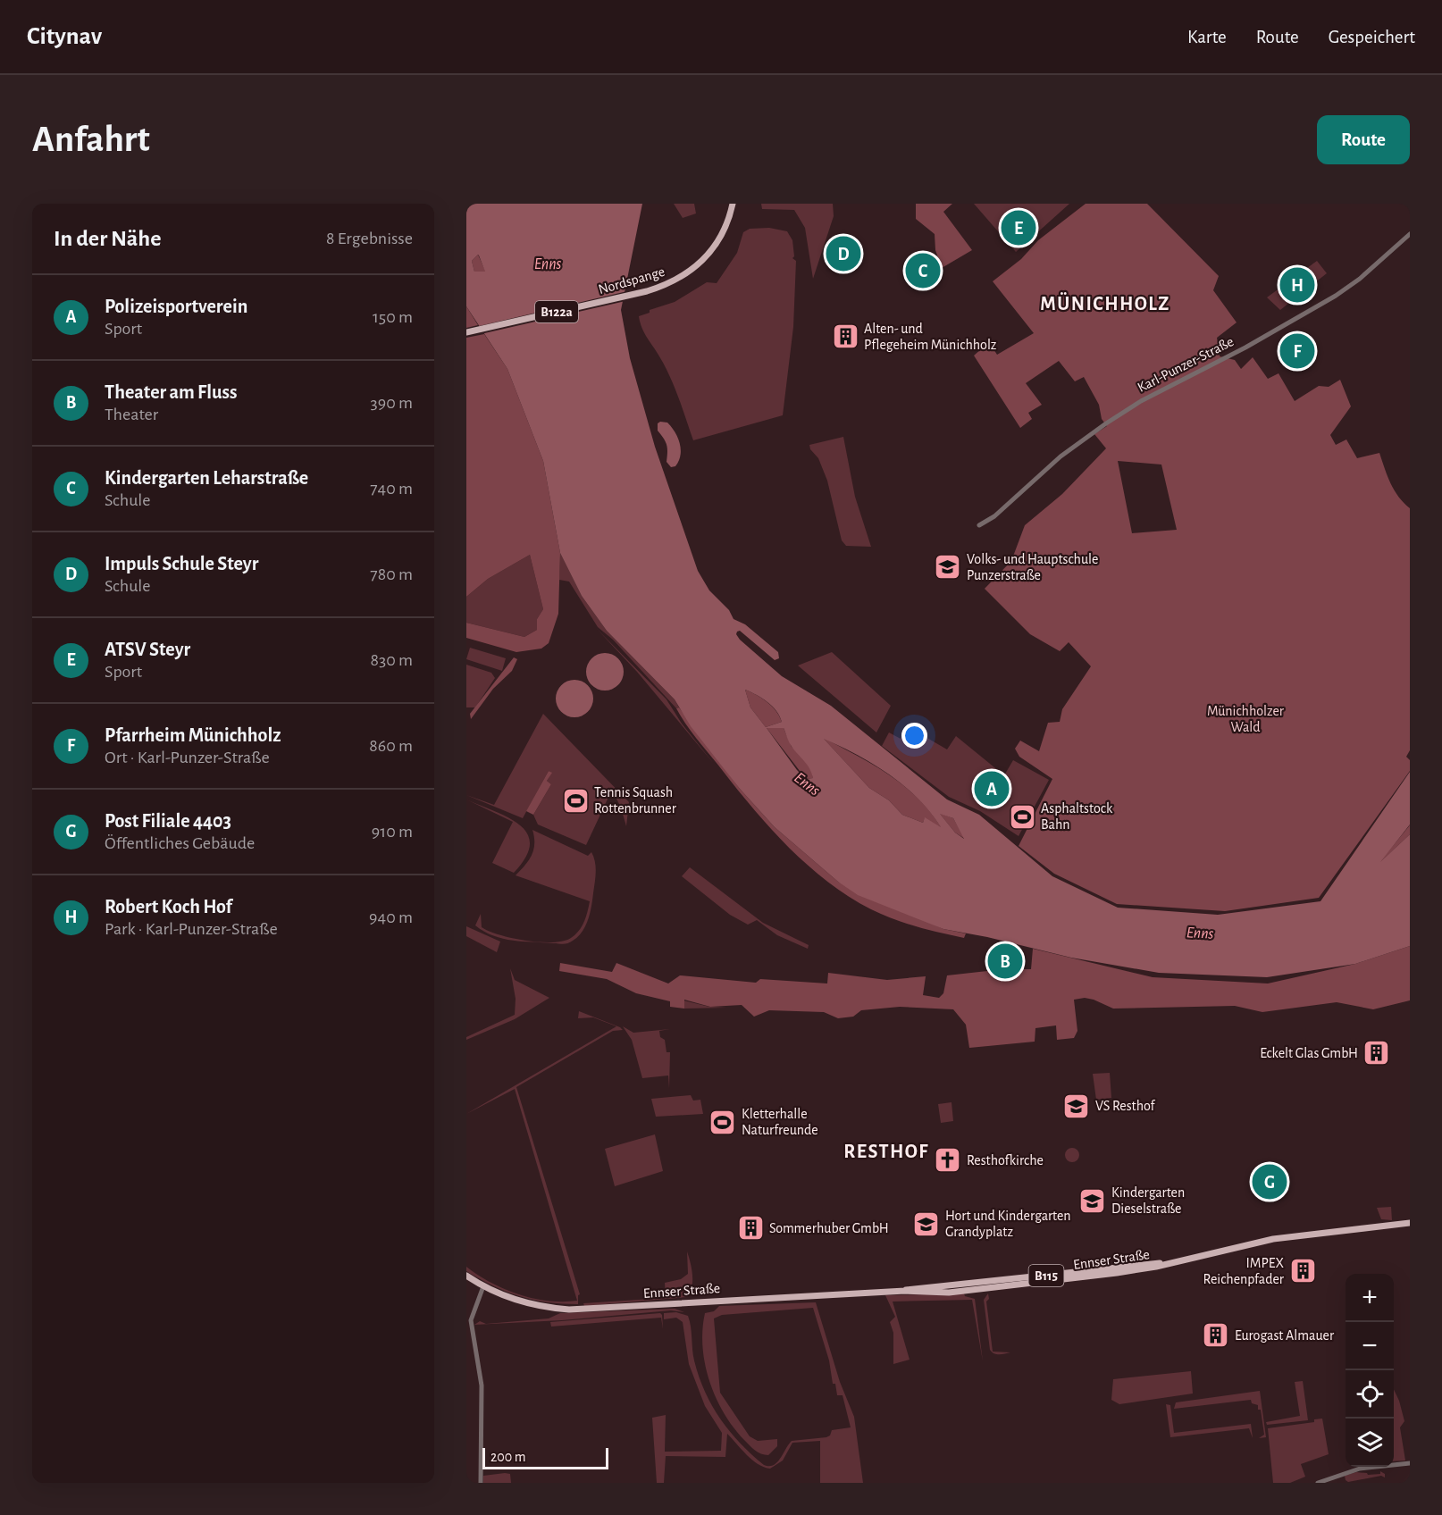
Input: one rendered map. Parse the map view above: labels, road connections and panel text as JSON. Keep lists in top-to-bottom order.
{
  "streets": {
    "main road": [
      "Nordspange",
      "B122a",
      "Ennser Straße",
      "B115"
    ],
    "street": ["Karl-Punzer-Straße"]
  },
  "districts": ["MÜNICHHOLZ", "RESTHOF"],
  "water": ["Enns"],
  "parks": ["Münichholzer Wald"],
  "places": {
    "building": [
      "Alten- und Pflegeheim Münichholz",
      "Eckelt Glas GmbH",
      "Sommerhuber GmbH",
      "IMPEX Reichenpfader",
      "Eurogast Almauer"
    ],
    "school or university": [
      "Volks- und Hauptschule Punzerstraße",
      "VS Resthof",
      "Kindergarten Dieselstraße",
      "Hort und Kindergarten Grandyplatz"
    ],
    "sports": ["Tennis Squash Rottenbrunner", "Asphaltstock Bahn", "Kletterhalle Naturfreunde"],
    "church": ["Resthofkirche"]
  },
  "scale_bar": "200 m",
  "page": {
    "header": "Citynav",
    "nav": ["Karte", "Route", "Gespeichert"],
    "buttons": "Route",
    "title": "Anfahrt",
    "heading": ["In der Nähe", "8 Ergebnisse"],
    "pins": [
      "E",
      "D",
      "C",
      "H",
      "F",
      "A",
      "B",
      "G"
    ],
    "list": [
      {
        "mark": "A",
        "name": "Polizeisportverein",
        "note": "Sport",
        "value": "150 m"
      },
      {
        "mark": "B",
        "name": "Theater am Fluss",
        "note": "Theater",
        "value": "390 m"
      },
      {
        "mark": "C",
        "name": "Kindergarten Leharstraße",
        "note": "Schule",
        "value": "740 m"
      },
      {
        "mark": "D",
        "name": "Impuls Schule Steyr",
        "note": "Schule",
        "value": "780 m"
      },
      {
        "mark": "E",
        "name": "ATSV Steyr",
        "note": "Sport",
        "value": "830 m"
      },
      {
        "mark": "F",
        "name": "Pfarrheim Münichholz",
        "note": "Ort · Karl-Punzer-Straße",
        "value": "860 m"
      },
      {
        "mark": "G",
        "name": "Post Filiale 4403",
        "note": "Öffentliches Gebäude",
        "value": "910 m"
      },
      {
        "mark": "H",
        "name": "Robert Koch Hof",
        "note": "Park · Karl-Punzer-Straße",
        "value": "940 m"
      }
    ],
    "map_buttons": ["+", "−"],
    "scale": "200 m"
  }
}
